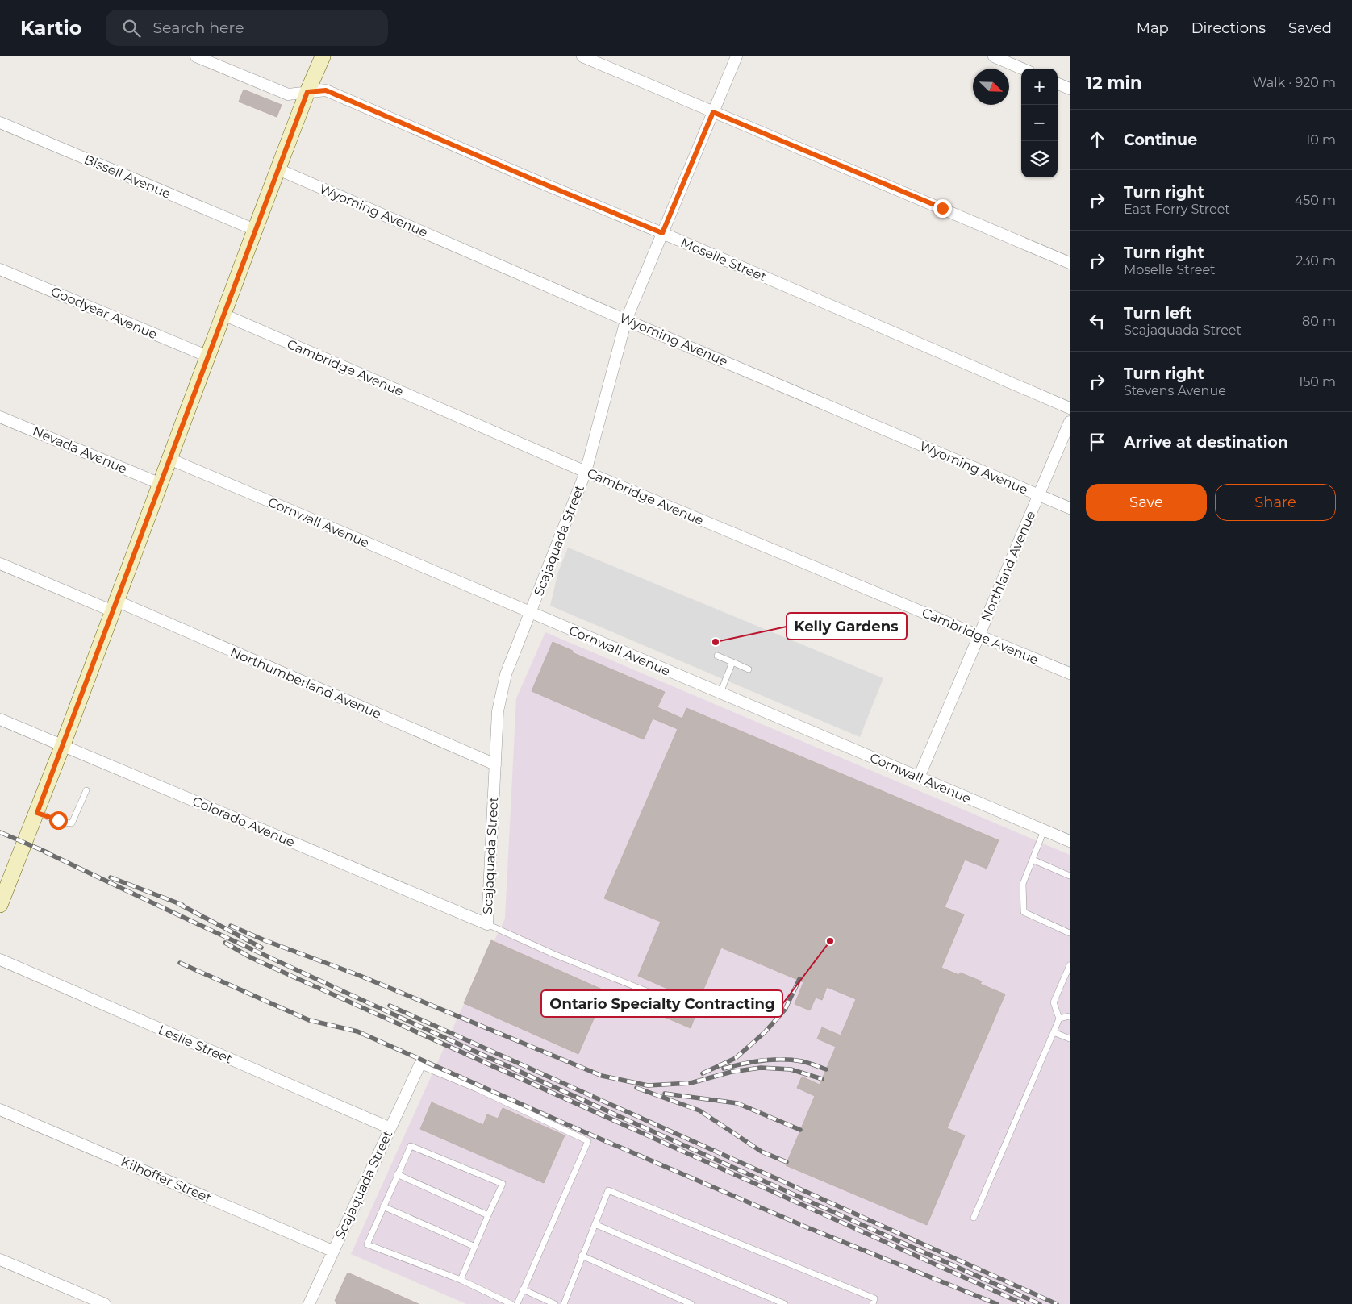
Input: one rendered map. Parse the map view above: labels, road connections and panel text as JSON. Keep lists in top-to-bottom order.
{
  "streets": {
    "street": [
      "Bissell Avenue",
      "Wyoming Avenue",
      "Moselle Street",
      "Goodyear Avenue",
      "Cambridge Avenue",
      "Nevada Avenue",
      "Cornwall Avenue",
      "Scajaquada Street",
      "Northland Avenue",
      "Northumberland Avenue",
      "Colorado Avenue",
      "Leslie Street",
      "Kilhoffer Street"
    ]
  },
  "crossings": [
    ["Wyoming Avenue", "Scajaquada Street"],
    ["Wyoming Avenue", "Northland Avenue"],
    ["Moselle Street", "Scajaquada Street"],
    ["Cambridge Avenue", "Scajaquada Street"],
    ["Cambridge Avenue", "Northland Avenue"],
    ["Cornwall Avenue", "Scajaquada Street"],
    ["Cornwall Avenue", "Northland Avenue"],
    ["Scajaquada Street", "Northumberland Avenue"],
    ["Scajaquada Street", "Colorado Avenue"],
    ["Scajaquada Street", "Leslie Street"],
    ["Scajaquada Street", "Kilhoffer Street"]
  ],
  "places": ["Kelly Gardens", "Ontario Specialty Contracting"],
  "north": "bottom right",
  "page": {
    "header": "Kartio",
    "search": "Search here",
    "nav": ["Map", "Directions", "Saved"],
    "heading": ["12 min", "Walk · 920 m"],
    "map_buttons": ["+", "−"],
    "list": [
      ["Continue", "10 m"],
      ["Turn right", "East Ferry Street", "450 m"],
      ["Turn right", "Moselle Street", "230 m"],
      ["Turn left", "Scajaquada Street", "80 m"],
      ["Turn right", "Stevens Avenue", "150 m"],
      "Arrive at destination"
    ],
    "buttons": ["Save", "Share"]
  }
}
